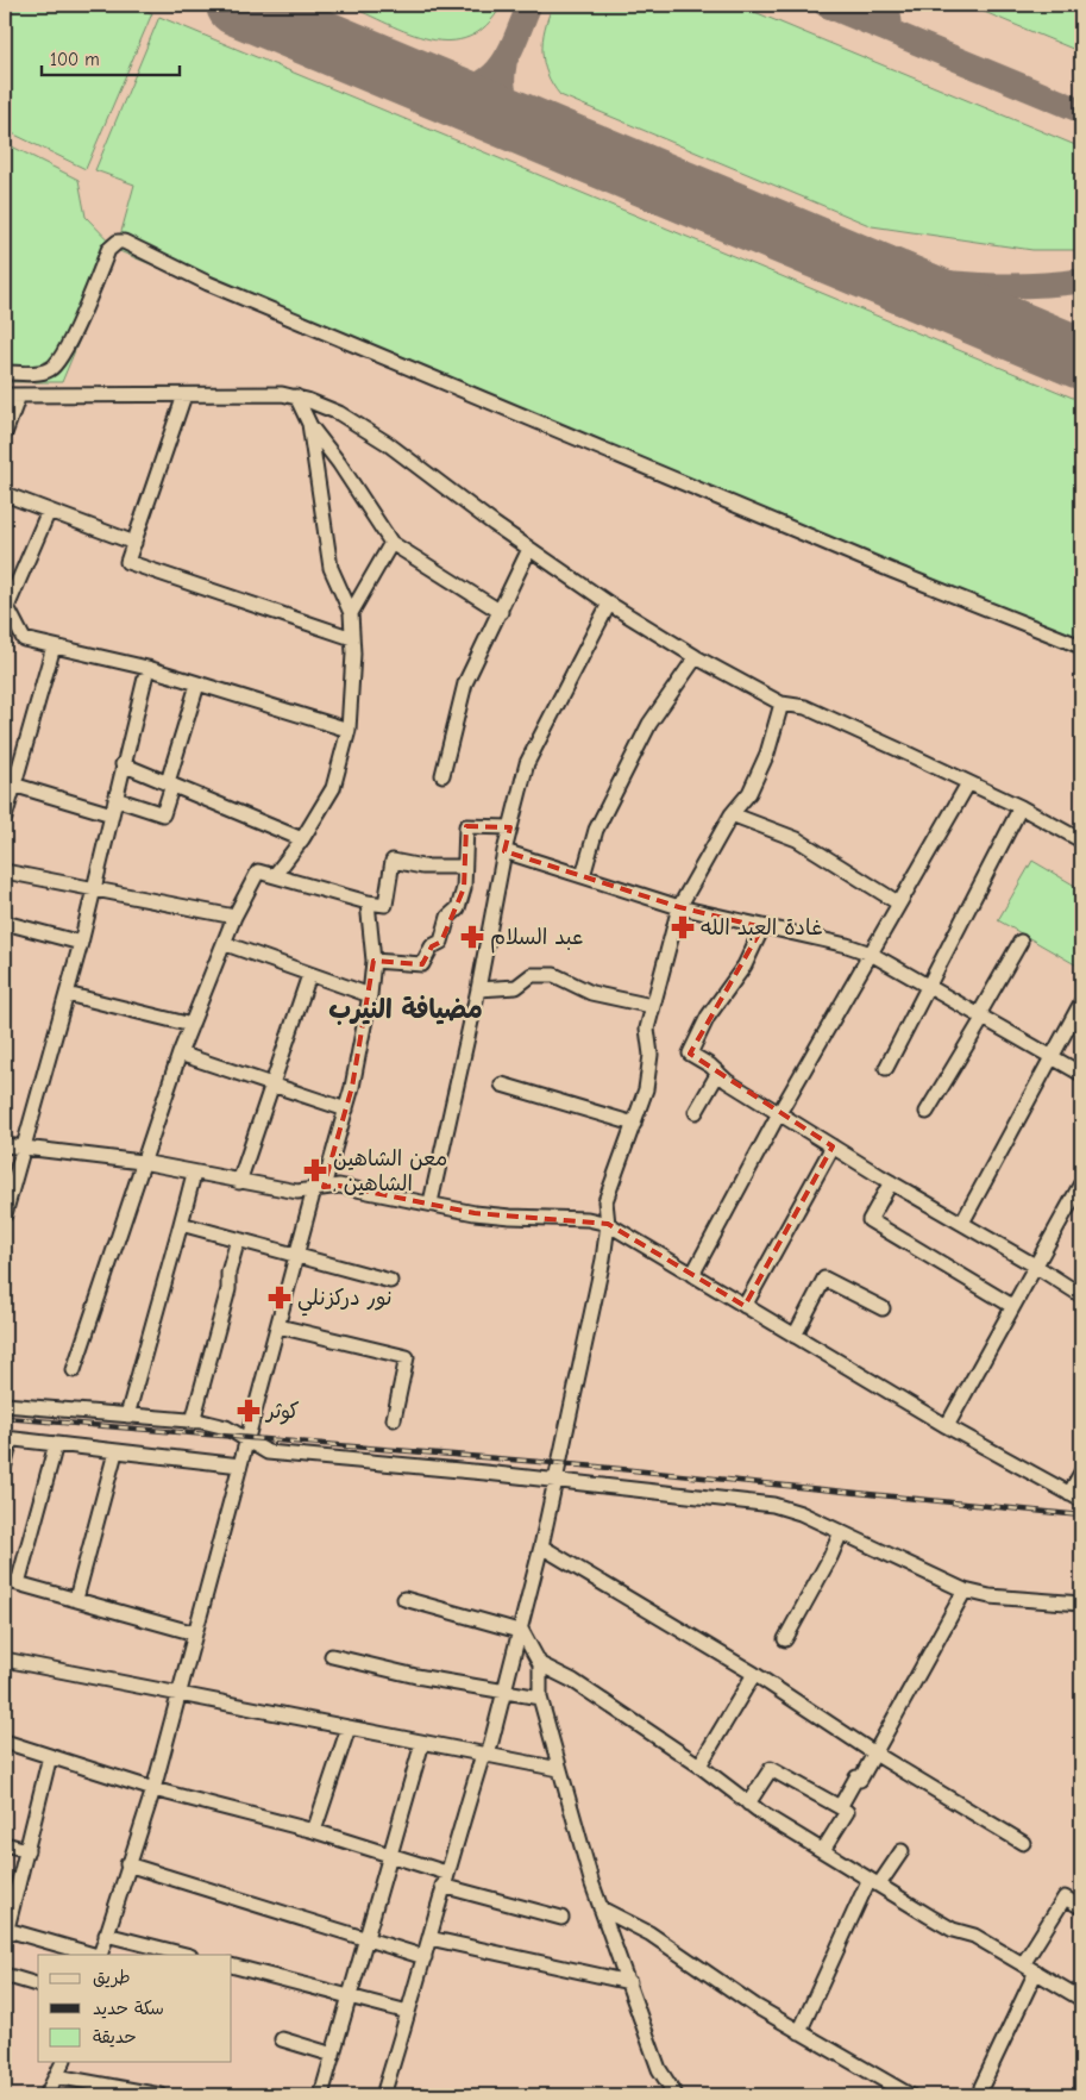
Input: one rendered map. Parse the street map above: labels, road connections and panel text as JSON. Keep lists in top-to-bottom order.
{
  "districts": ["مضيافة النيرب"],
  "places": {
    "pharmacy": [
      "غادة العبد الله",
      "عبد السلام",
      "معن الشاهين . الشاهين",
      "نور دركزنلي",
      "كوثر"
    ]
  },
  "legend": ["طريق", "سكة حديد", "حديقة"],
  "scale_bar": "100 m"
}
